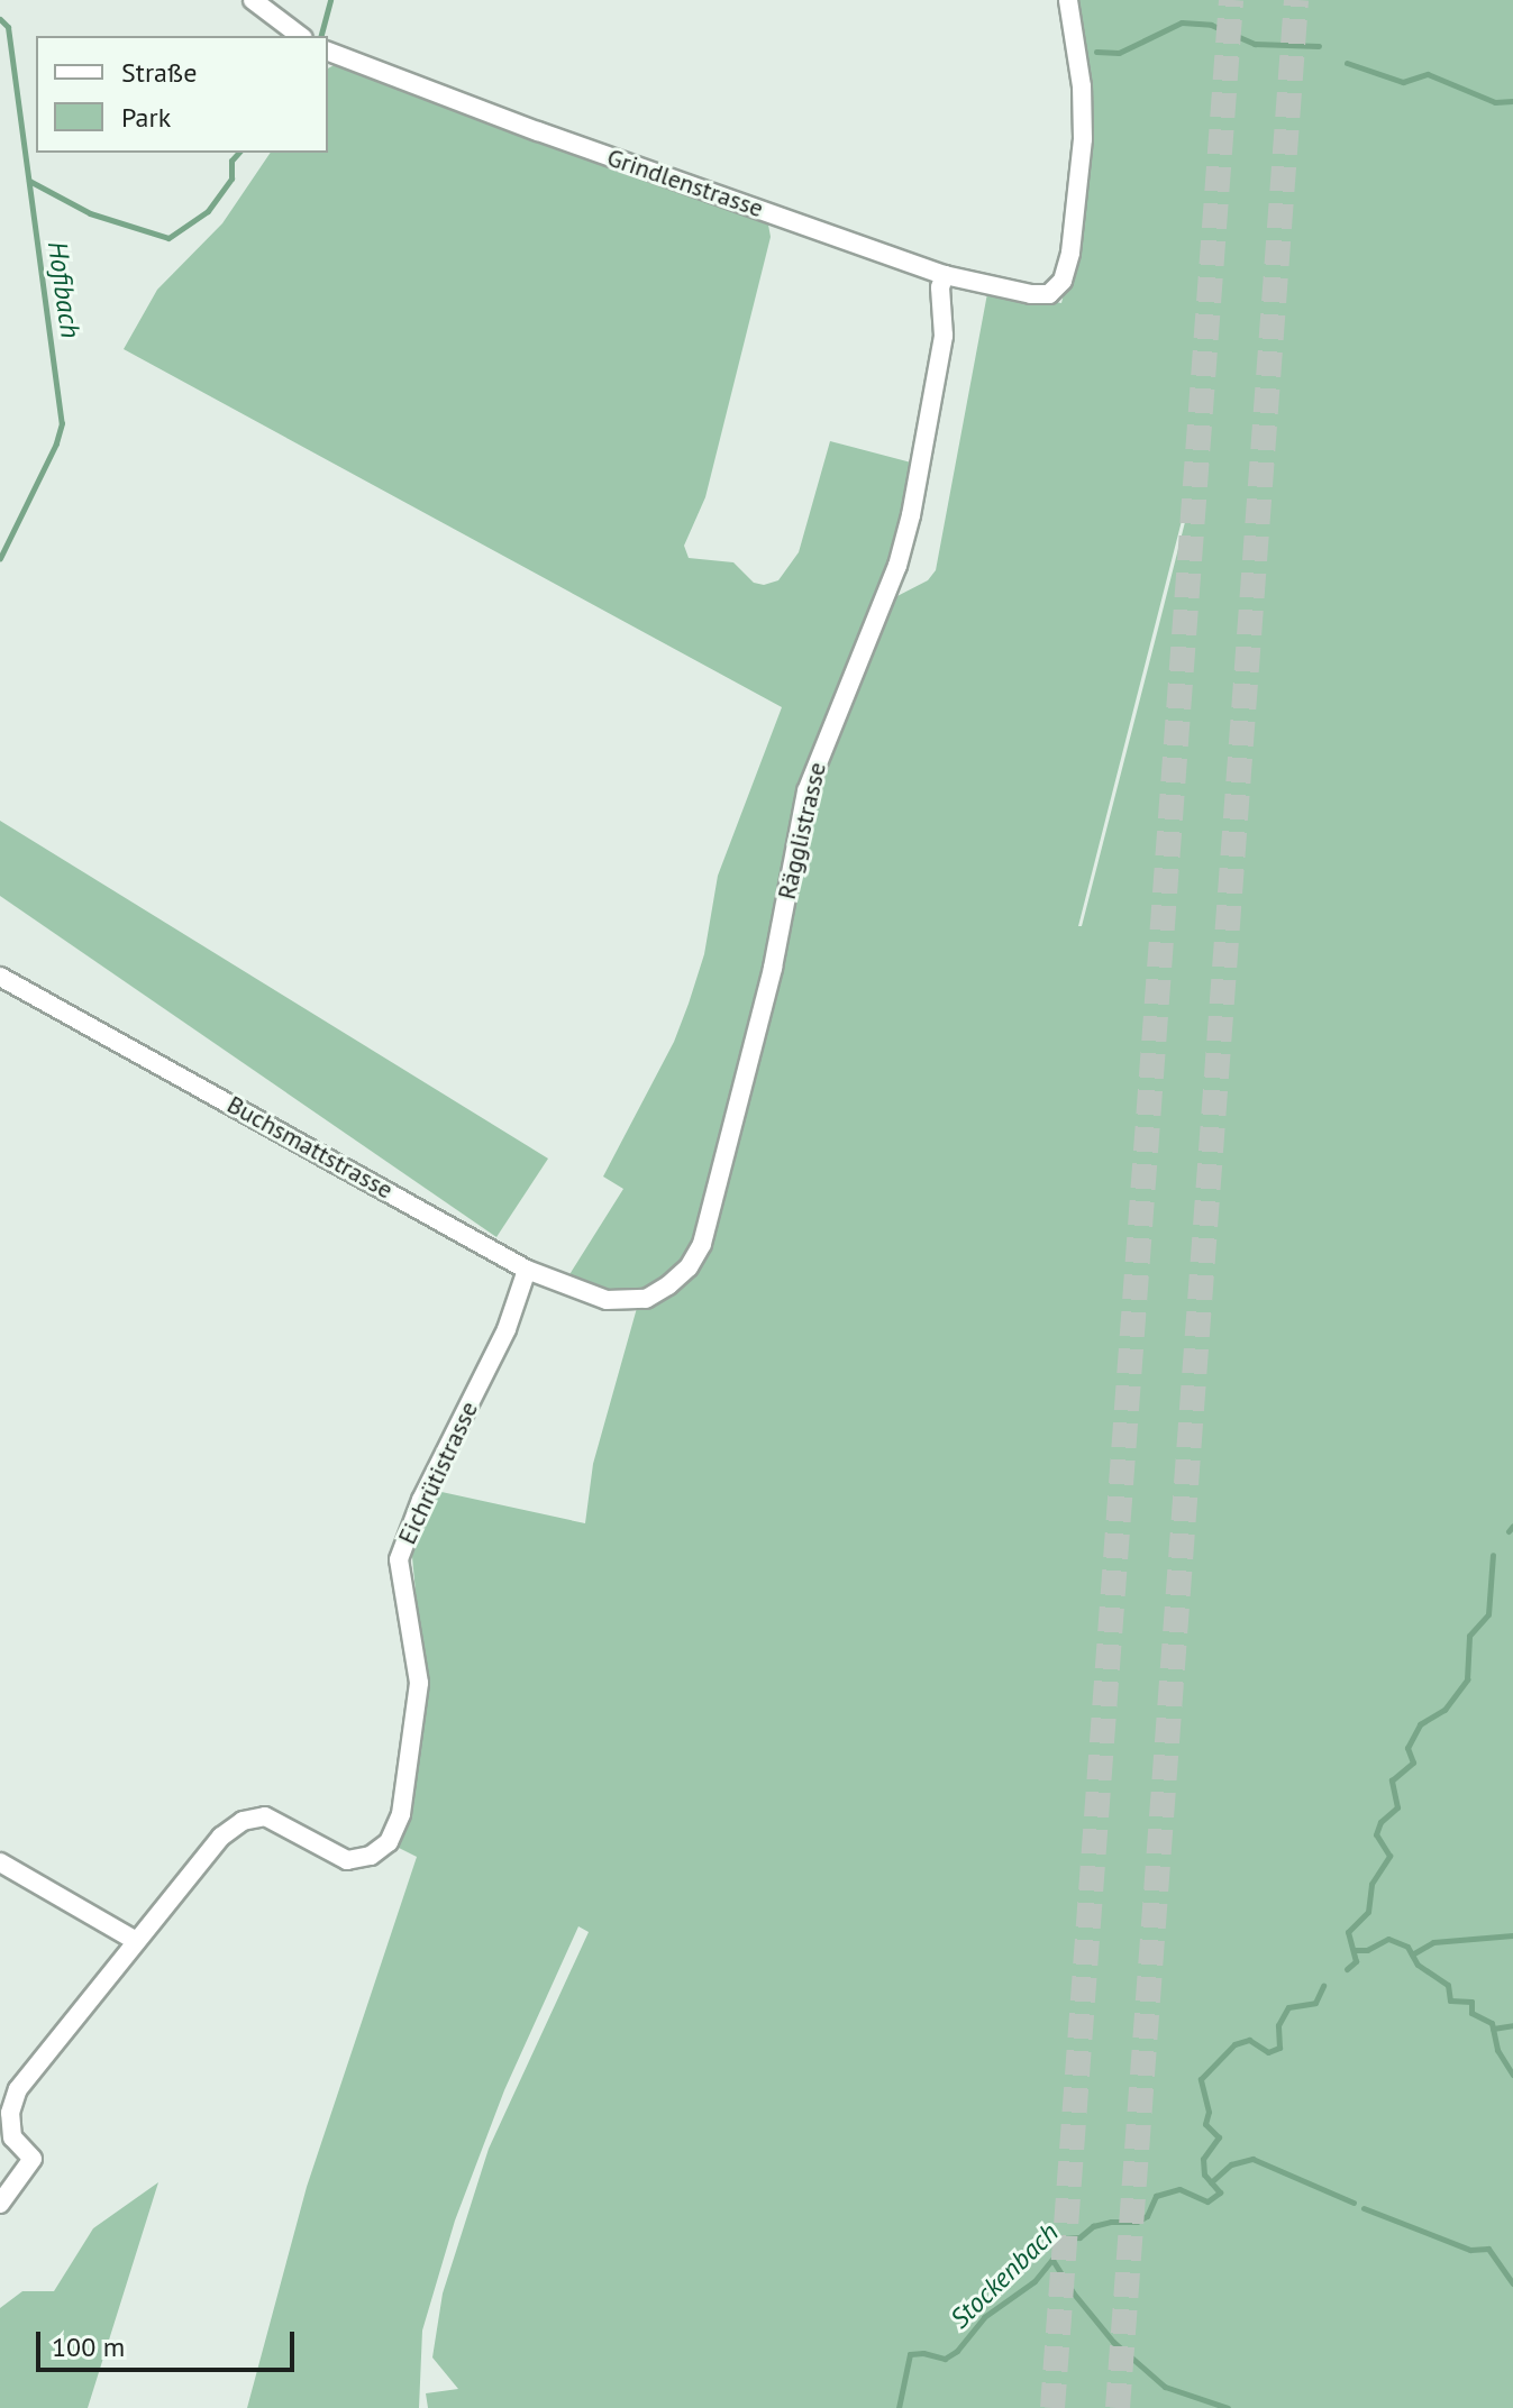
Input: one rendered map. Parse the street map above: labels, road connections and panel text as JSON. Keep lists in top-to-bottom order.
{
  "streets": {
    "street": [
      "Grindlenstrasse",
      "Rägglistrasse",
      "Buchsmattstrasse",
      "Eichrütistrasse"
    ]
  },
  "crossings": [
    ["Grindlenstrasse", "Rägglistrasse"],
    ["Rägglistrasse", "Buchsmattstrasse"],
    ["Buchsmattstrasse", "Eichrütistrasse"]
  ],
  "water": ["Hofibach", "Stockenbach"],
  "legend": ["Straße", "Park"],
  "scale_bar": "100 m"
}
